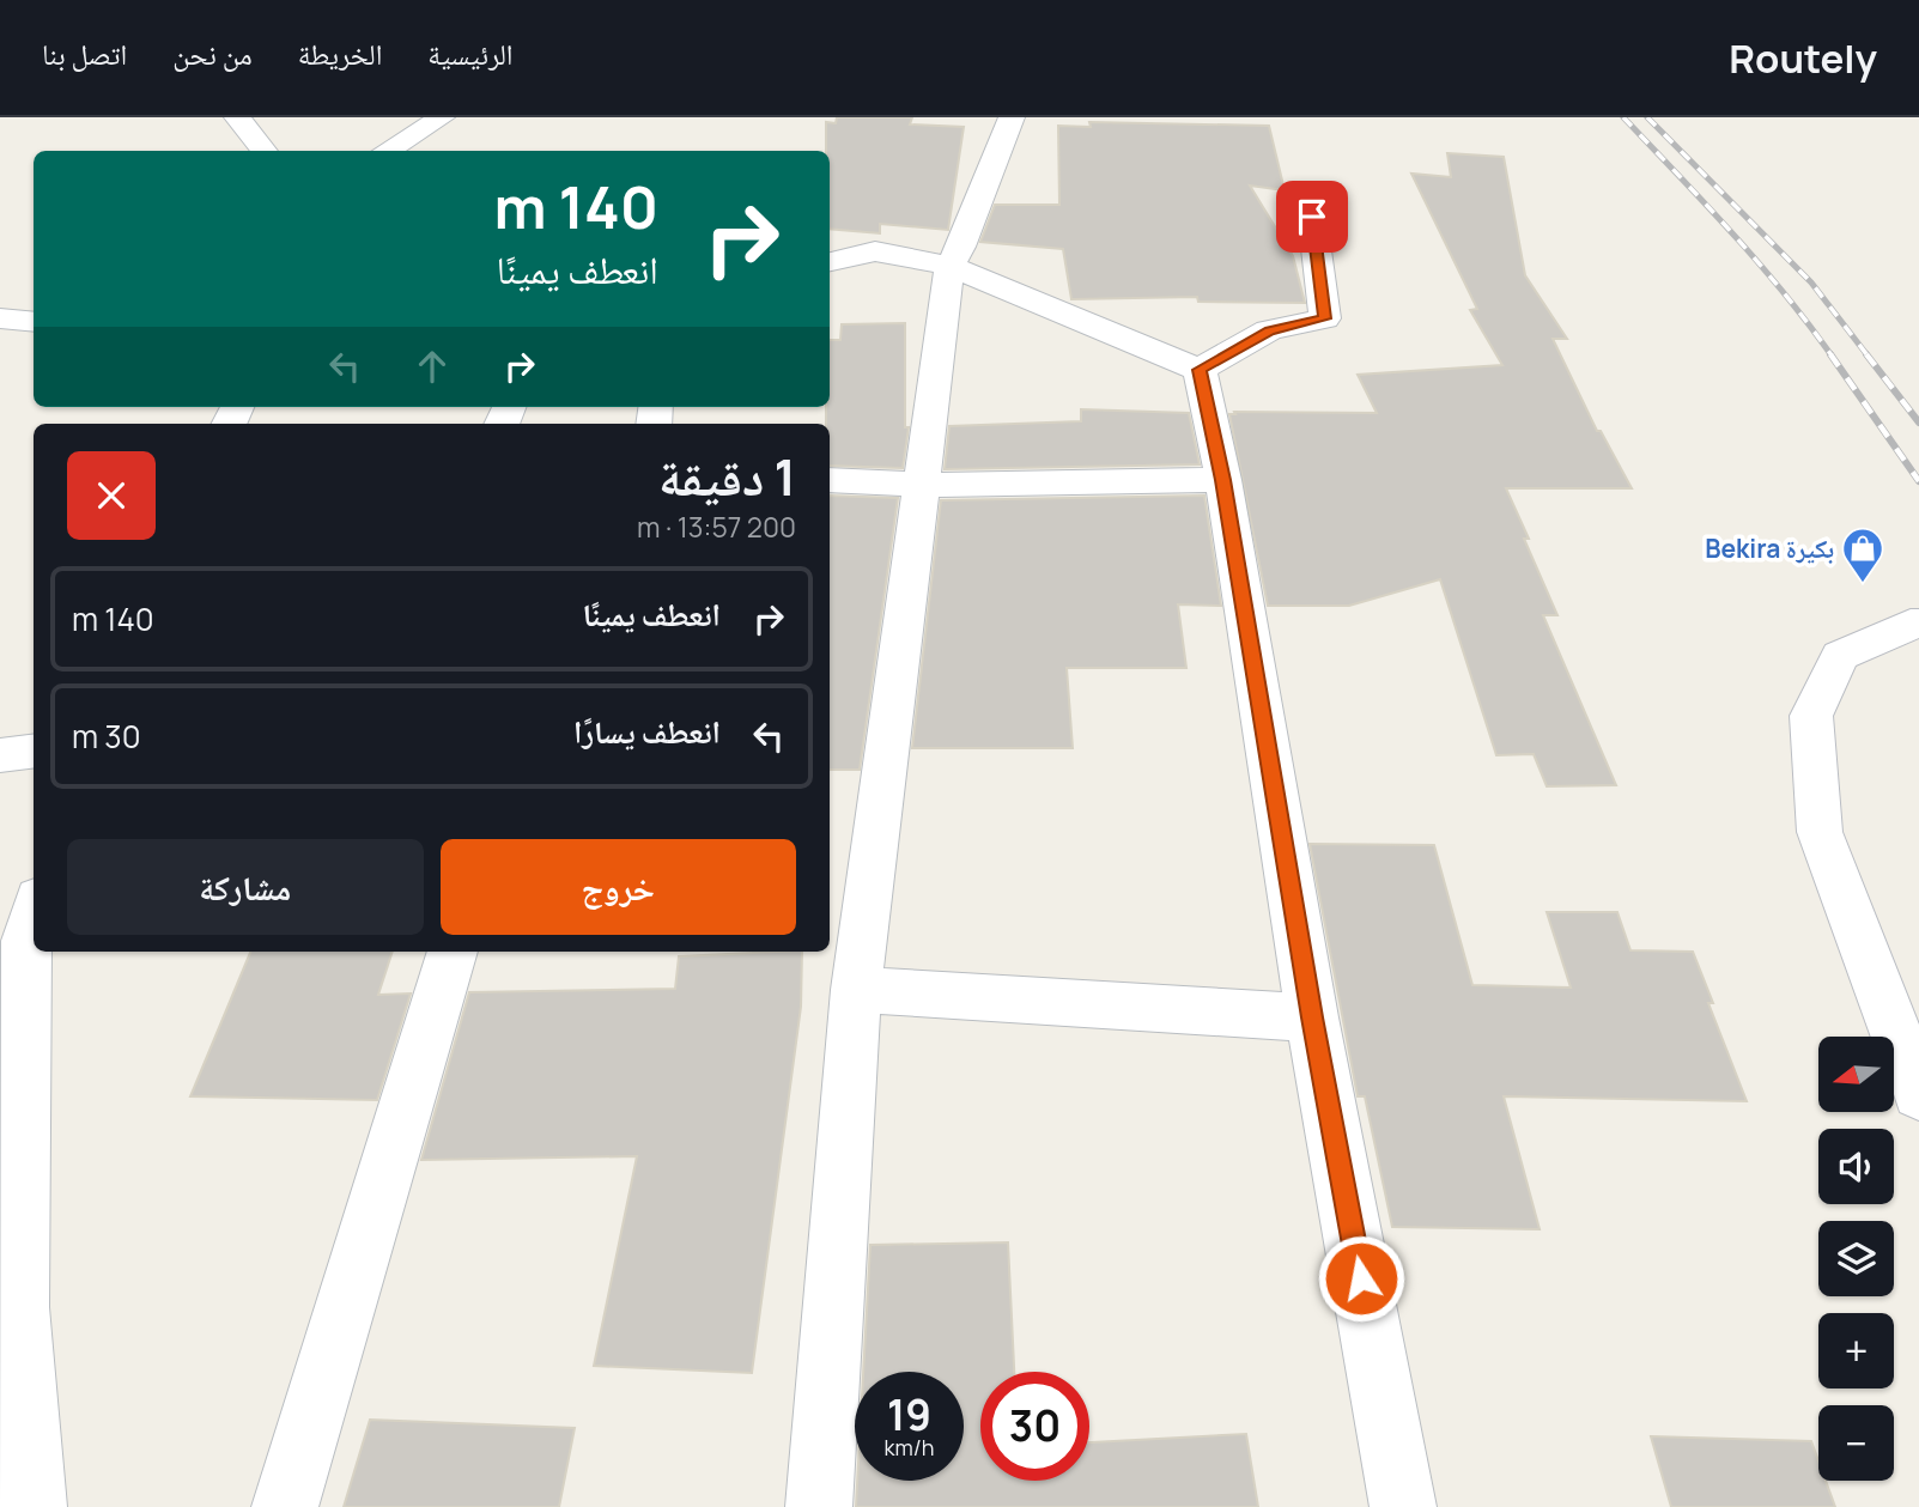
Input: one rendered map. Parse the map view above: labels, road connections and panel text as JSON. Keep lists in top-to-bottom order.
{
  "places": {
    "shop": ["Bekira بكيرة"]
  },
  "north": "left",
  "page": {
    "header": "Routely",
    "nav": [
      "الرئيسية",
      "الخريطة",
      "من نحن",
      "اتصل بنا"
    ],
    "turn": ["140 m", "انعطف يمينًا"],
    "heading": ["1 دقيقة", "200 m · 13:57"],
    "list": [
      {
        "name": "انعطف يمينًا",
        "value": "140 m"
      },
      {
        "name": "انعطف يسارًا",
        "value": "30 m"
      }
    ],
    "buttons": ["خروج", "مشاركة"],
    "map_buttons": ["+", "−"],
    "speed": "19 km/h",
    "limit": "30"
  }
}
